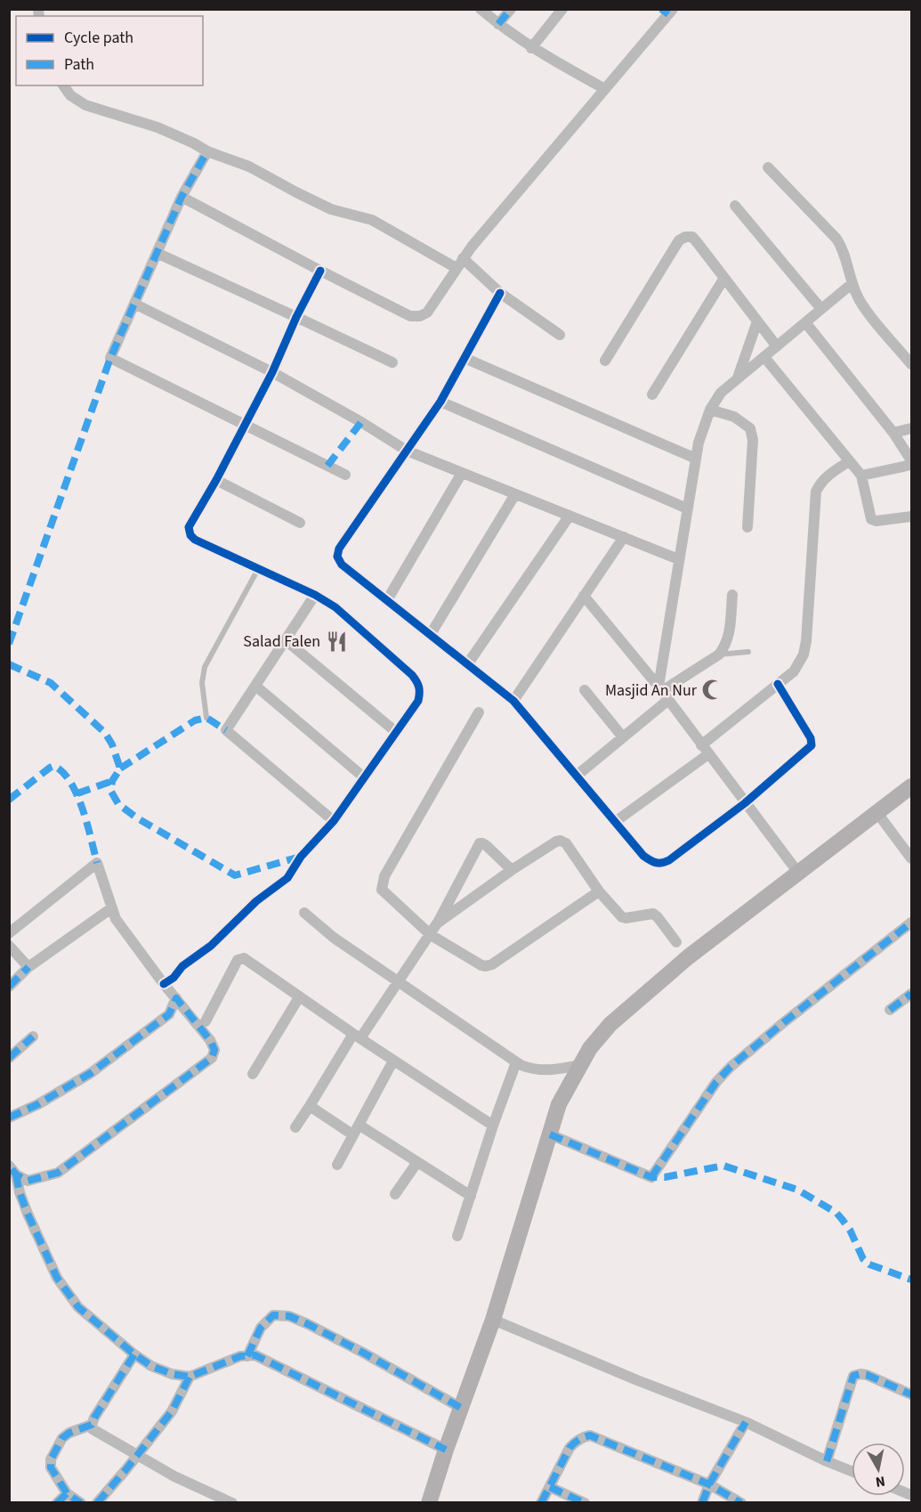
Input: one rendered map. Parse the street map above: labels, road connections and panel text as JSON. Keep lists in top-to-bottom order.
{
  "places": {
    "restaurant": ["Salad Falen"],
    "mosque": ["Masjid An Nur"]
  },
  "legend": ["Cycle path", "Path"],
  "north": "bottom"
}
